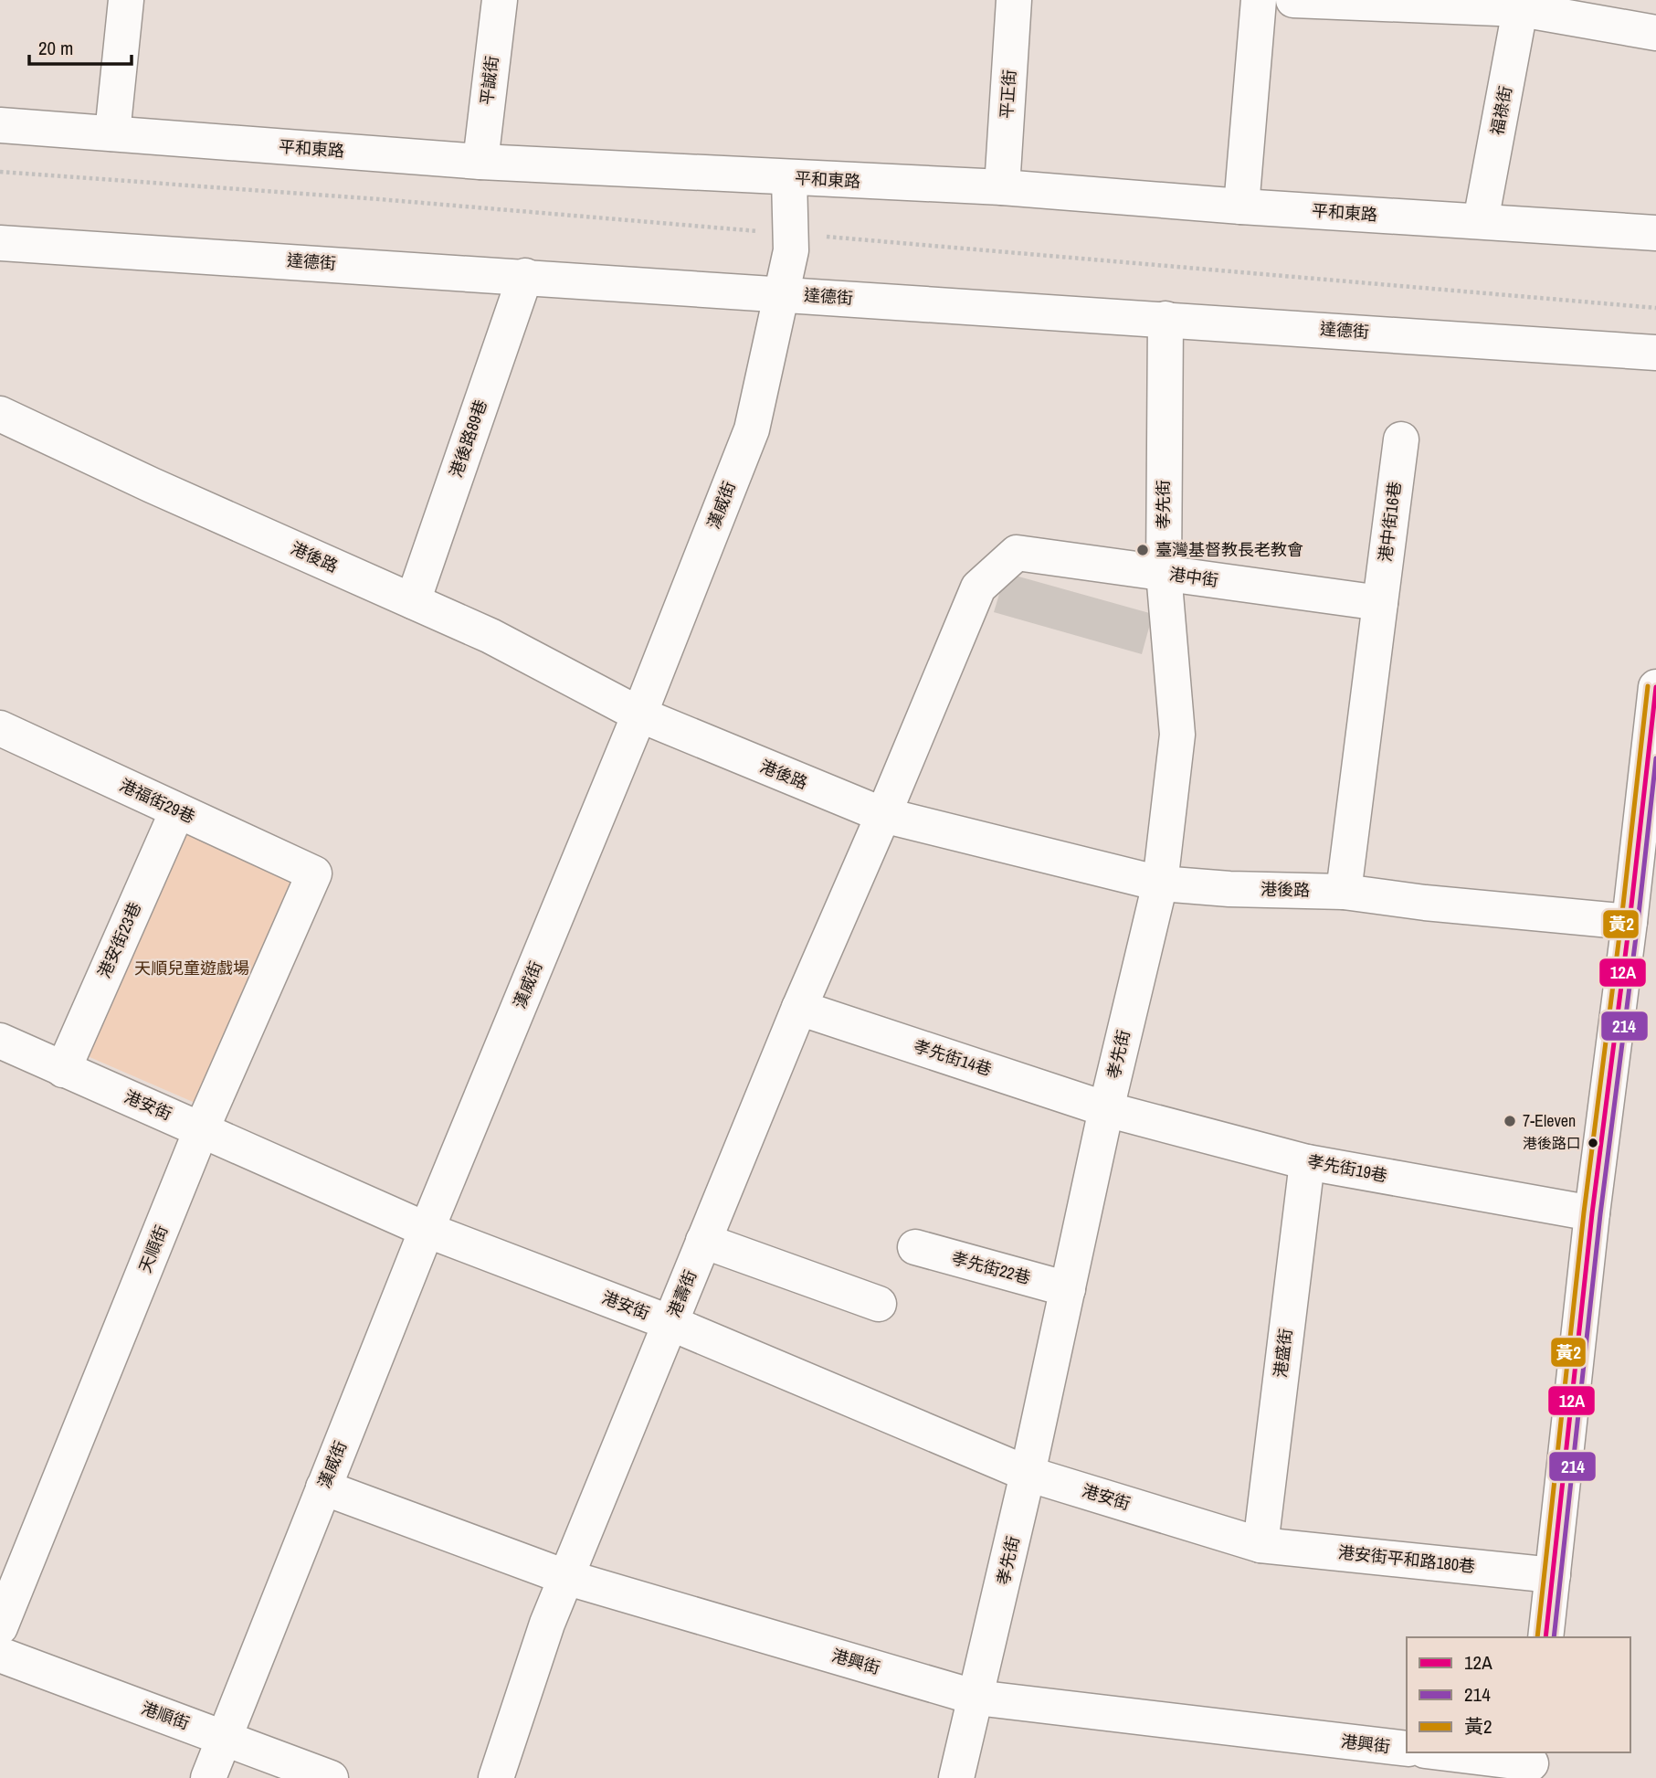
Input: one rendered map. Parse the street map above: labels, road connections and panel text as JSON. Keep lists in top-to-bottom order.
{
  "streets": {
    "street": [
      "平誠街",
      "平正街",
      "福祿街",
      "平和東路",
      "達德街",
      "港後路89巷",
      "孝先街",
      "漢威街",
      "港中街16巷",
      "港後路",
      "港中街",
      "港福街29巷",
      "港安街23巷",
      "孝先街14巷",
      "港安街",
      "孝先街19巷",
      "天順街",
      "孝先街22巷",
      "港壽街",
      "港盛街",
      "港安街平和路180巷",
      "港興街",
      "港順街"
    ]
  },
  "crossings": [
    ["平誠街", "平和東路"],
    ["平正街", "平和東路"],
    ["福祿街", "平和東路"],
    ["平和東路", "漢威街"],
    ["達德街", "港後路89巷"],
    ["達德街", "孝先街"],
    ["達德街", "漢威街"],
    ["港後路89巷", "港後路"],
    ["孝先街", "港後路"],
    ["孝先街", "港中街"],
    ["孝先街", "孝先街14巷"],
    ["孝先街", "港安街"],
    ["孝先街", "孝先街19巷"],
    ["孝先街", "孝先街22巷"],
    ["孝先街", "港興街"],
    ["漢威街", "港後路"],
    ["漢威街", "港安街"],
    ["漢威街", "港興街"],
    ["漢威街", "港順街"],
    ["港中街16巷", "港中街"],
    ["港後路", "港中街"],
    ["港後路", "港壽街"],
    ["港中街", "港壽街"],
    ["港福街29巷", "港安街23巷"],
    ["港福街29巷", "天順街"],
    ["港安街23巷", "港安街"],
    ["孝先街14巷", "孝先街19巷"],
    ["孝先街14巷", "港壽街"],
    ["港安街", "天順街"],
    ["港安街", "港壽街"],
    ["港安街", "港盛街"],
    ["港安街", "港安街平和路180巷"],
    ["孝先街19巷", "港盛街"],
    ["港壽街", "港興街"],
    ["港盛街", "港安街平和路180巷"]
  ],
  "parks": ["天順兒童遊戲場"],
  "places": ["臺灣基督教長老教會", "7-Eleven", "港後路口"],
  "lines": ["transit line 黃2", "transit line 12A", "transit line 214"],
  "legend": ["12A", "214", "黃2"],
  "scale_bar": "20 m"
}
